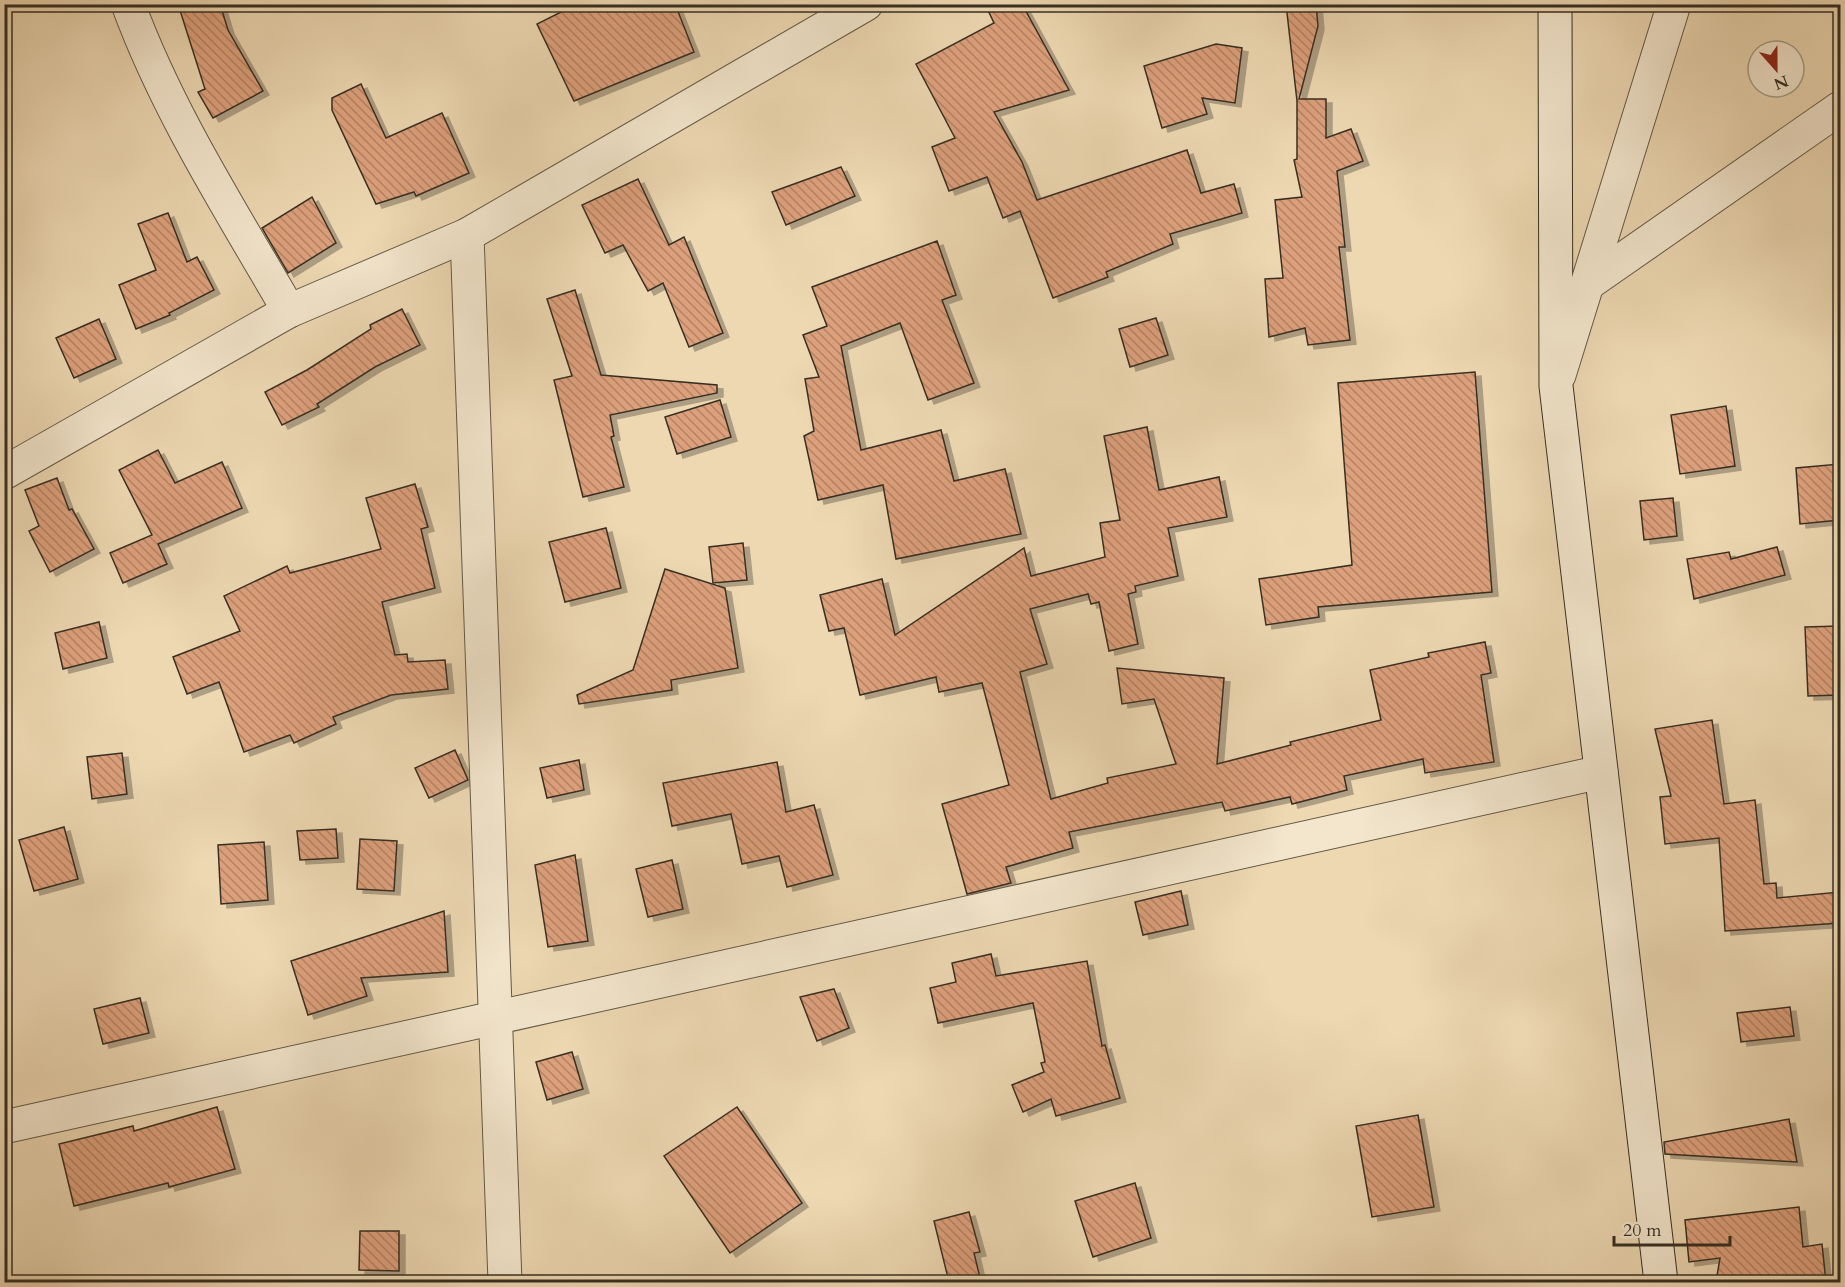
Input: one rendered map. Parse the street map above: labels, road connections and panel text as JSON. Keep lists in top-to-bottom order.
{
  "scale_bar": "20 m",
  "north": "bottom"
}
